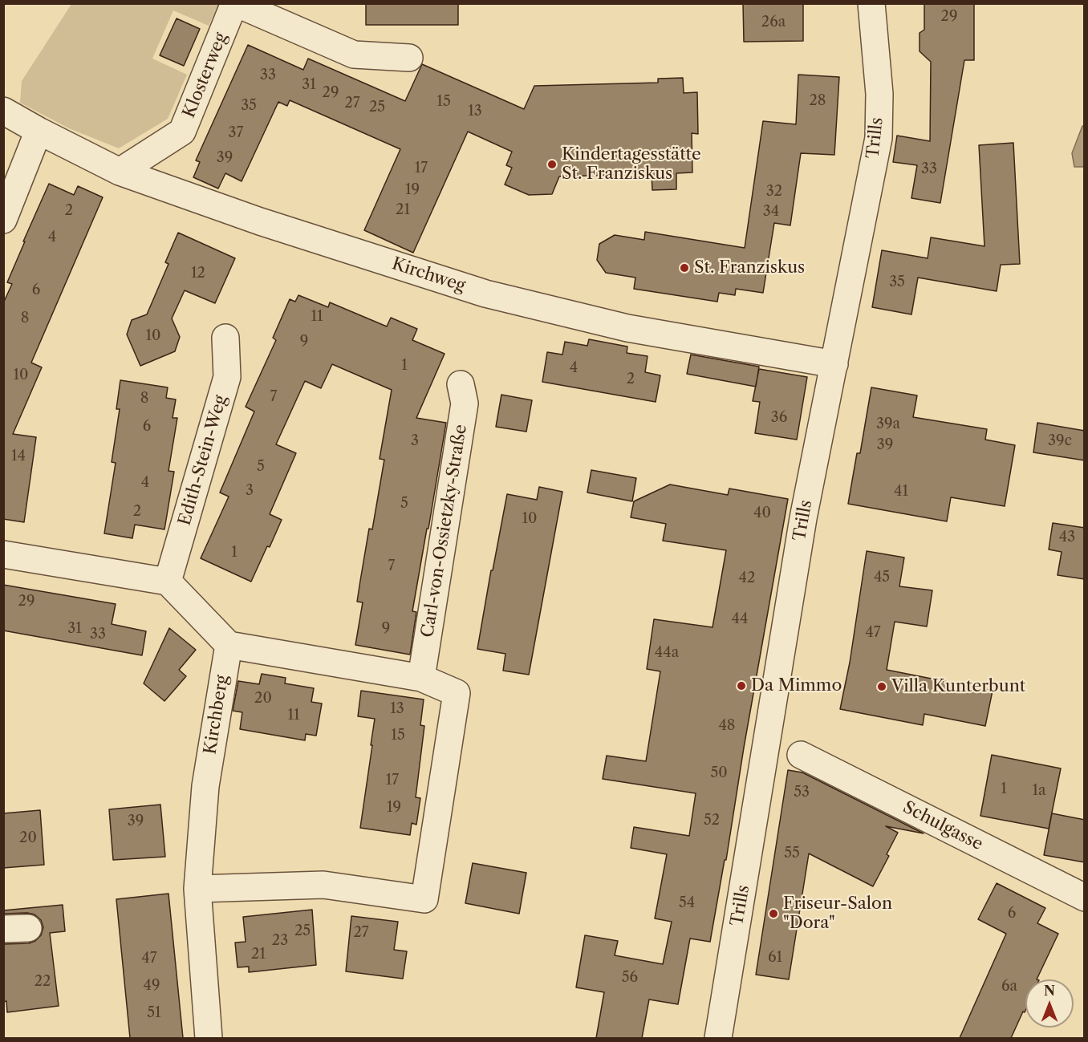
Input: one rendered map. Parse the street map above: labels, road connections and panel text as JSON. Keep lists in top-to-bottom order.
{
  "streets": {
    "street": [
      "Klosterweg",
      "Trills",
      "Kirchweg",
      "Edith-Stein-Weg",
      "Carl-von-Ossietzky-Straße",
      "Kirchberg",
      "Schulgasse"
    ]
  },
  "crossings": [
    ["Klosterweg", "Kirchweg"],
    ["Trills", "Kirchweg"]
  ],
  "places": [
    "Kindertagesstätte St. Franziskus",
    "St. Franziskus",
    "Da Mimmo",
    "Villa Kunterbunt",
    "Friseur-Salon \"Dora\""
  ],
  "house_numbers": [
    "29",
    "26a",
    "33",
    "31",
    "29",
    "28",
    "15",
    "27",
    "35",
    "25",
    "13",
    "37",
    "39",
    "17",
    "33",
    "19",
    "32",
    "21",
    "2",
    "34",
    "4",
    "12",
    "35",
    "6",
    "11",
    "8",
    "10",
    "9",
    "1",
    "4",
    "10",
    "2",
    "7",
    "8",
    "36",
    "39a",
    "6",
    "3",
    "39c",
    "39",
    "14",
    "5",
    "4",
    "3",
    "41",
    "5",
    "2",
    "40",
    "10",
    "43",
    "1",
    "7",
    "45",
    "42",
    "29",
    "44",
    "31",
    "9",
    "47",
    "33",
    "44a",
    "20",
    "13",
    "11",
    "48",
    "15",
    "50",
    "17",
    "1",
    "1a",
    "53",
    "19",
    "52",
    "39",
    "20",
    "55",
    "54",
    "6",
    "25",
    "27",
    "23",
    "21",
    "61",
    "47",
    "56",
    "22",
    "49",
    "6a",
    "51"
  ],
  "north": "top"
}
